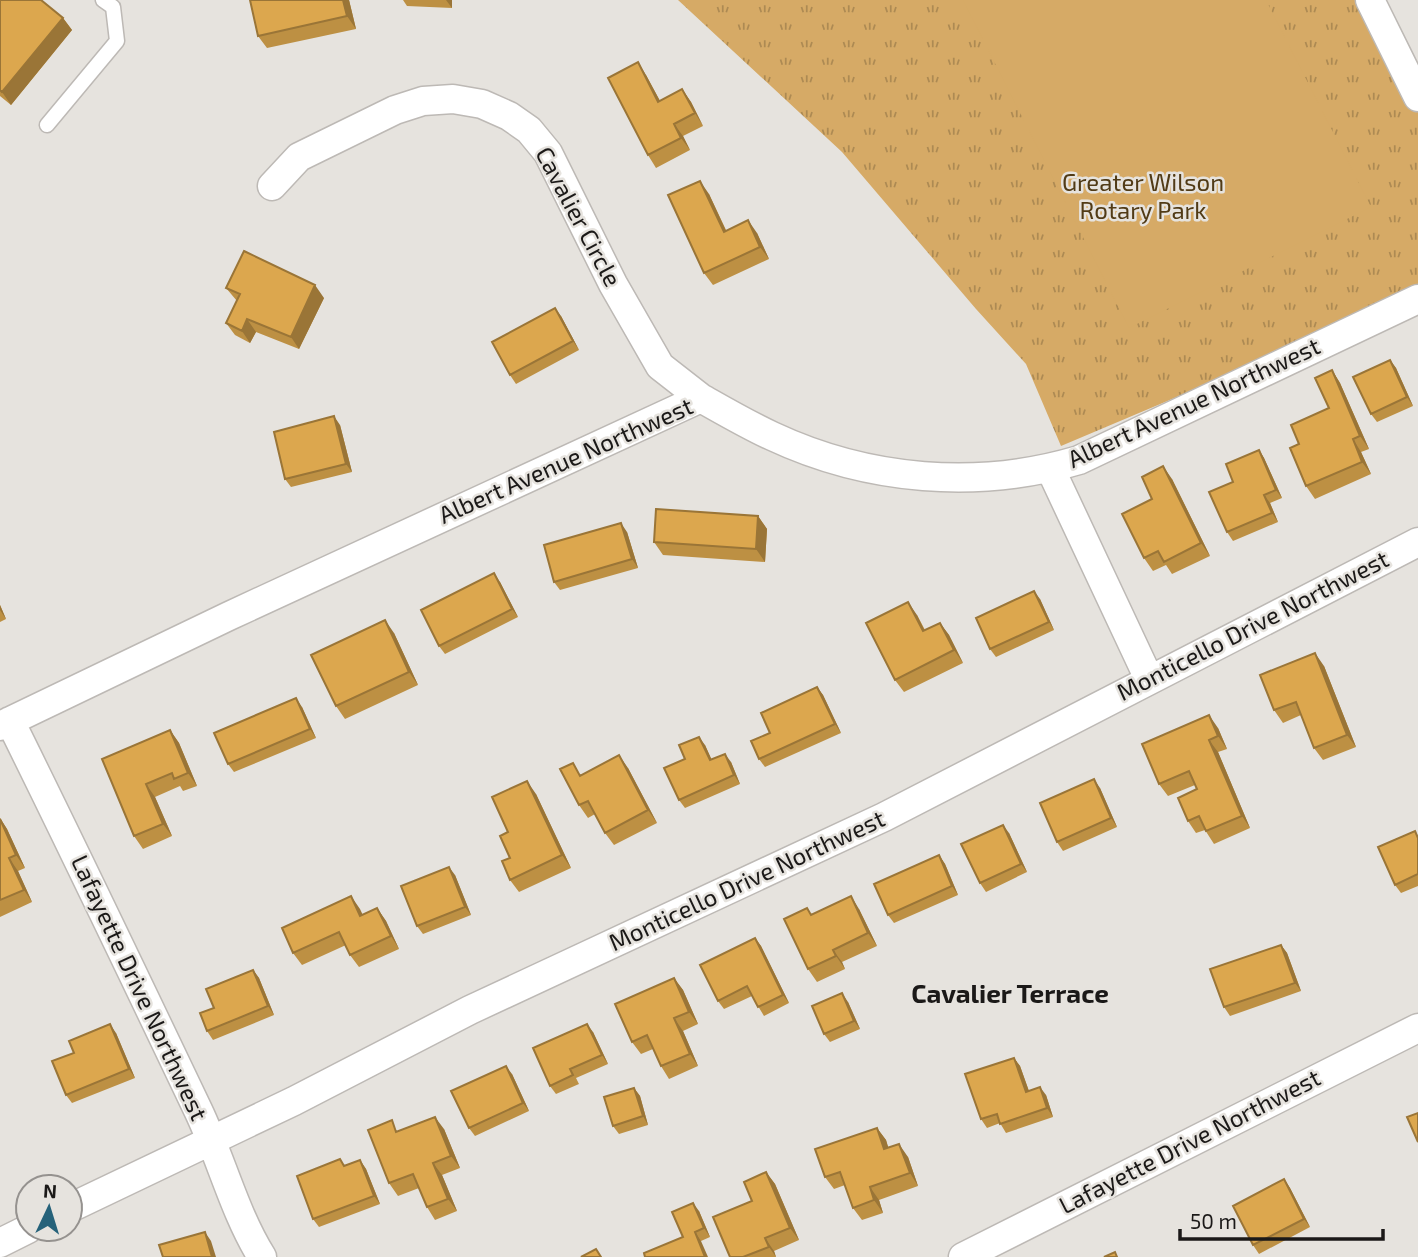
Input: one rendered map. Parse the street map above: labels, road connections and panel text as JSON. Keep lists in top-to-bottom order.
{
  "streets": {
    "street": [
      "Cavalier Circle",
      "Albert Avenue Northwest",
      "Monticello Drive Northwest",
      "Lafayette Drive Northwest"
    ]
  },
  "crossings": [
    ["Cavalier Circle", "Albert Avenue Northwest"],
    ["Albert Avenue Northwest", "Lafayette Drive Northwest"],
    ["Monticello Drive Northwest", "Lafayette Drive Northwest"]
  ],
  "districts": ["Cavalier Terrace"],
  "parks": ["Greater Wilson Rotary Park"],
  "scale_bar": "50 m",
  "north": "top"
}
